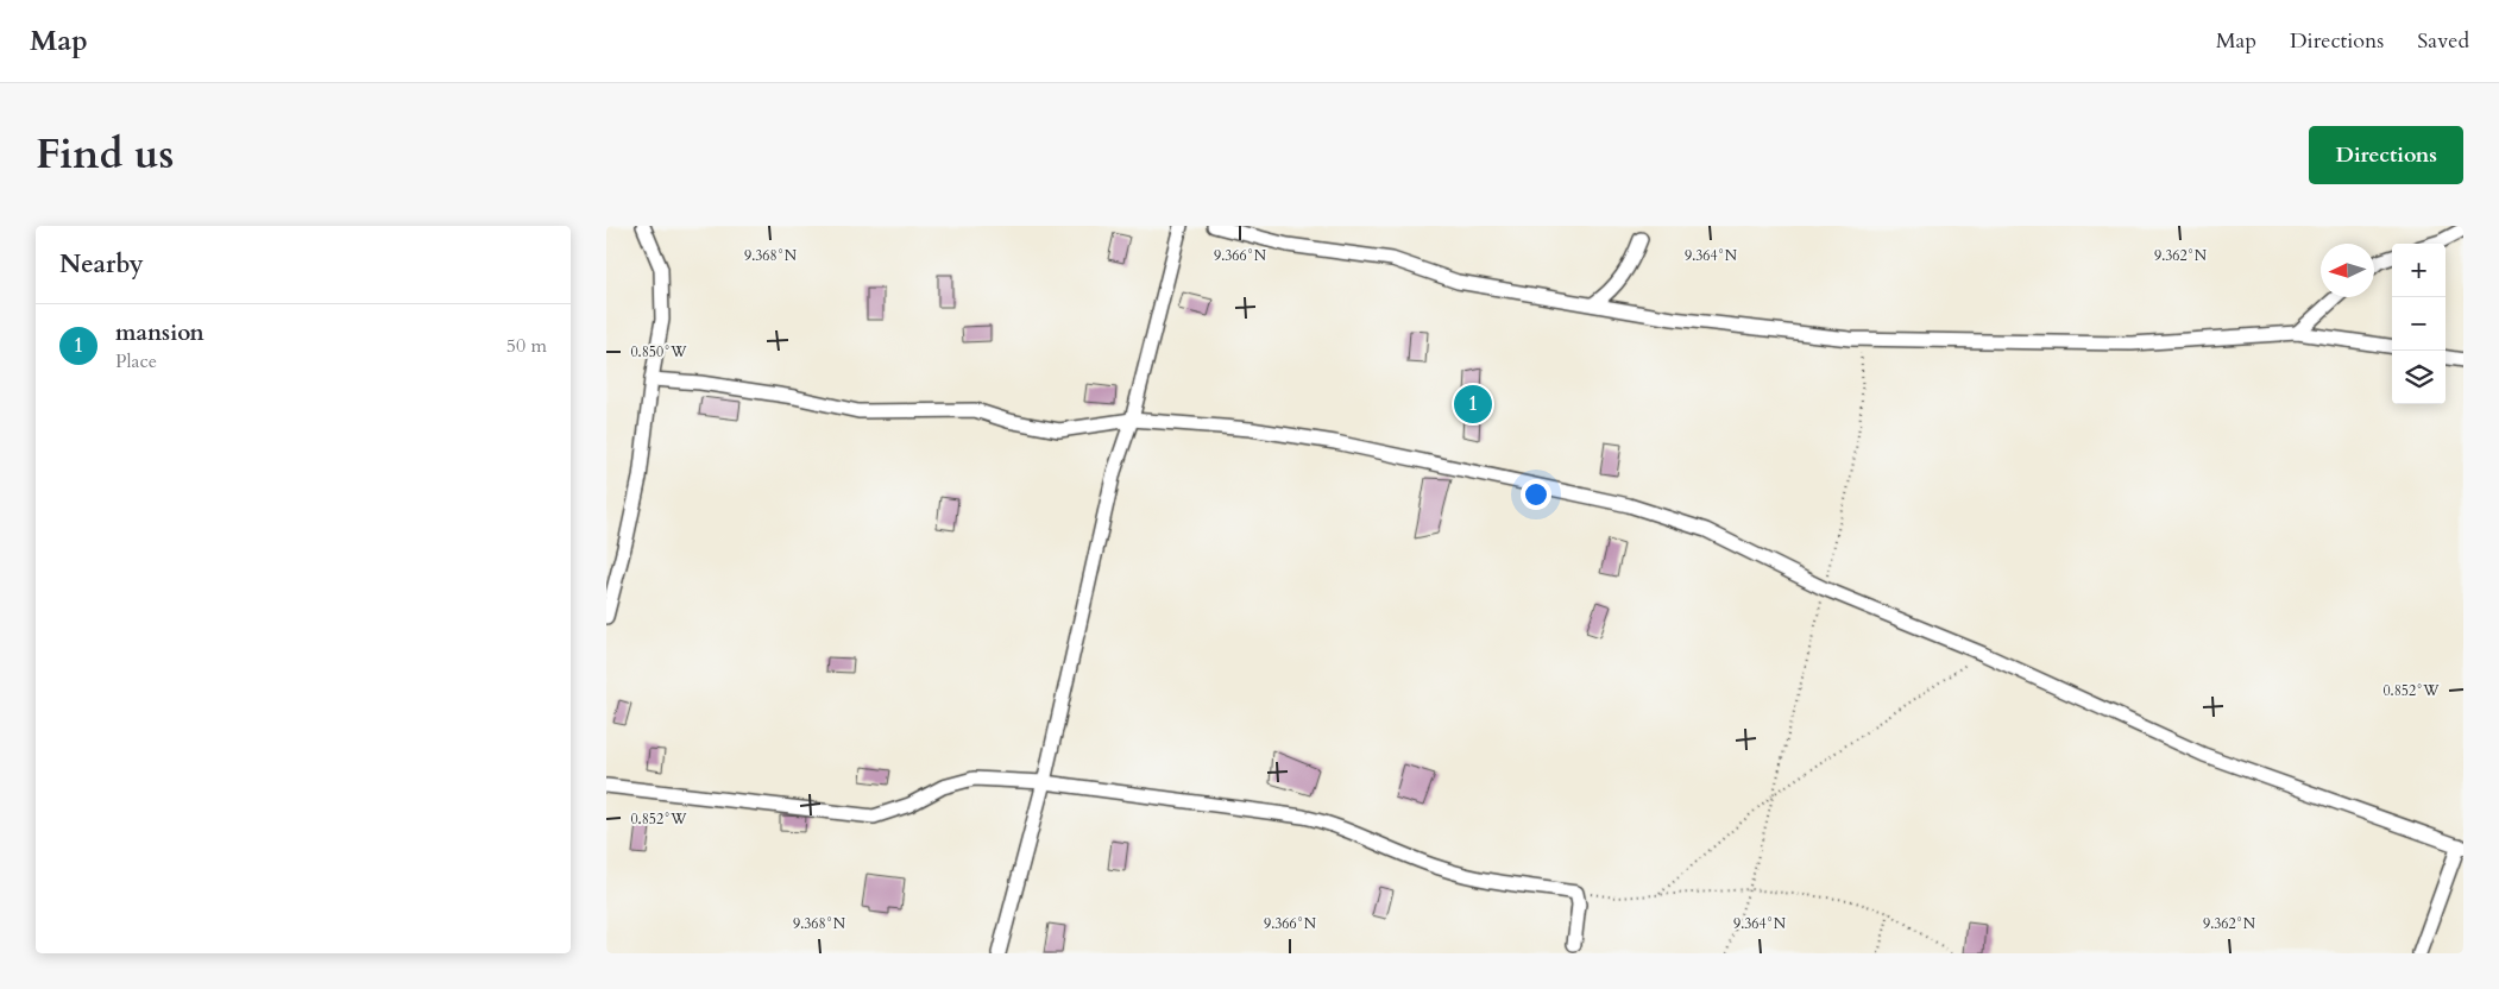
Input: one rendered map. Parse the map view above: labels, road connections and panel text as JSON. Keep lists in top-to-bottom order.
{
  "north": "left",
  "page": {
    "header": "Map",
    "nav": ["Map", "Directions", "Saved"],
    "title": "Find us",
    "buttons": "Directions",
    "heading": "Nearby",
    "map_buttons": ["+", "−"],
    "list": [
      {
        "mark": "1",
        "name": "mansion",
        "note": "Place",
        "value": "50 m"
      }
    ],
    "pins": "1"
  },
  "coordinates": [
    "9.368°N",
    "9.366°N",
    "9.364°N",
    "9.362°N",
    "0.850°W",
    "0.852°W"
  ]
}
